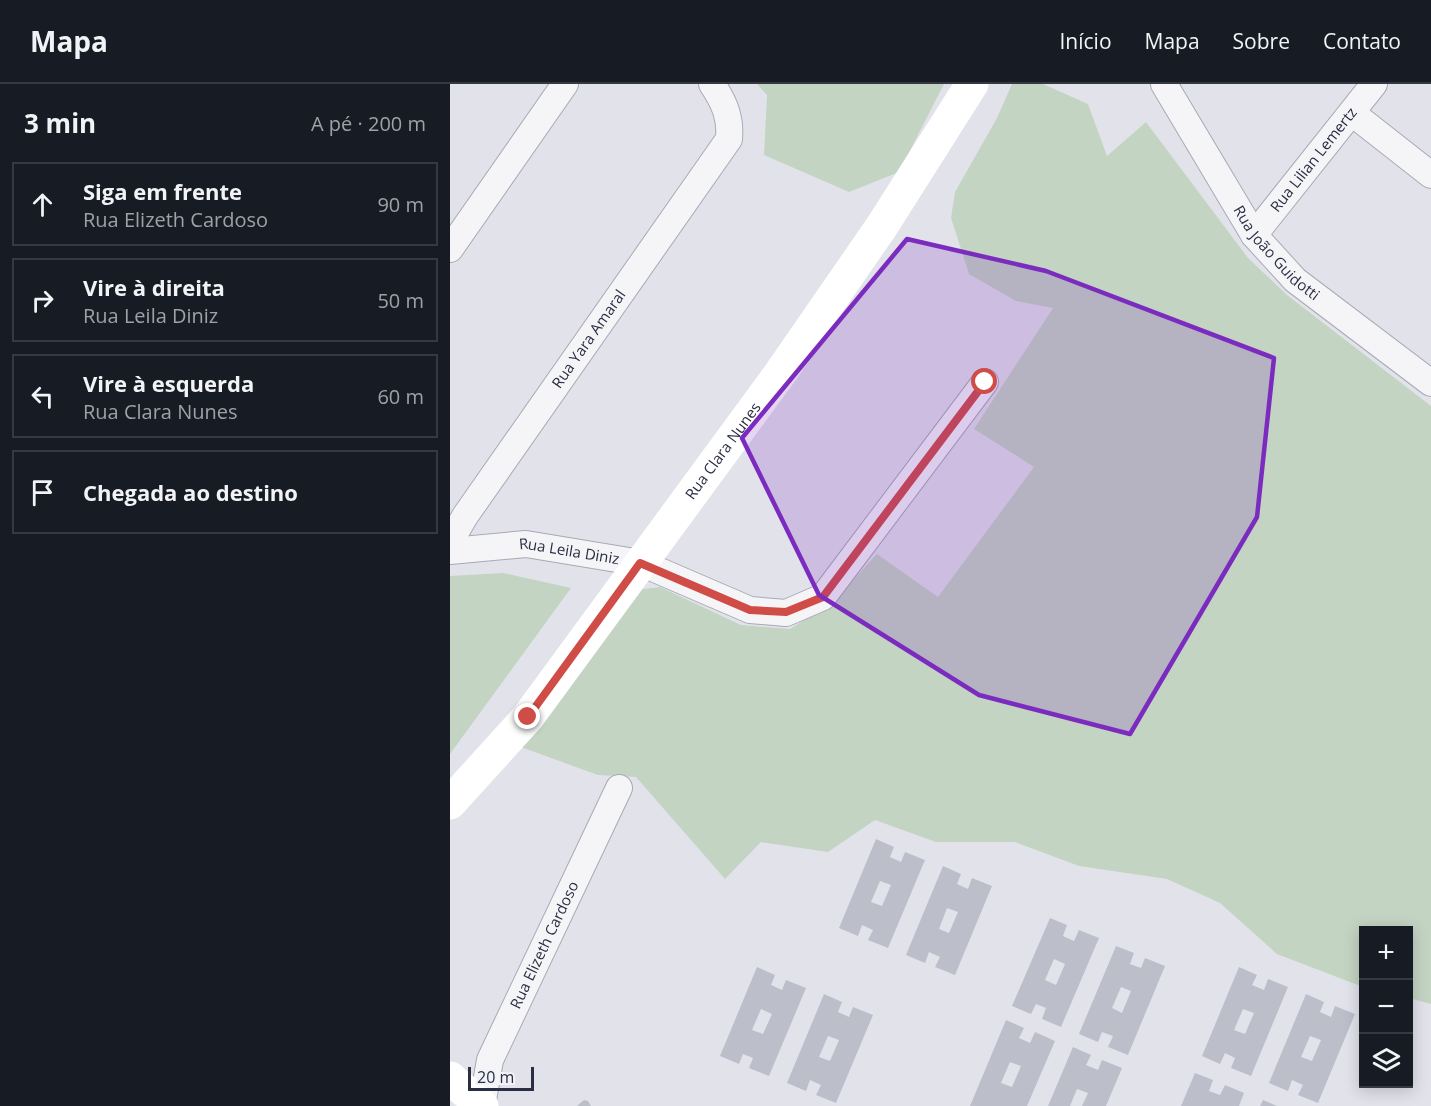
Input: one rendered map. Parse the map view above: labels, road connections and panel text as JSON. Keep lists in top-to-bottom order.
{
  "streets": {
    "street": [
      "Rua Lilian Lemertz",
      "Rua João Guidotti",
      "Rua Yara Amaral",
      "Rua Clara Nunes",
      "Rua Leila Diniz",
      "Rua Elizeth Cardoso"
    ]
  },
  "crossings": [
    ["Rua Lilian Lemertz", "Rua João Guidotti"],
    ["Rua Clara Nunes", "Rua Leila Diniz"]
  ],
  "scale_bar": "20 m",
  "page": {
    "header": "Mapa",
    "nav": [
      "Início",
      "Mapa",
      "Sobre",
      "Contato"
    ],
    "heading": ["3 min", "A pé · 200 m"],
    "list": [
      ["Siga em frente", "Rua Elizeth Cardoso", "90 m"],
      ["Vire à direita", "Rua Leila Diniz", "50 m"],
      ["Vire à esquerda", "Rua Clara Nunes", "60 m"],
      "Chegada ao destino"
    ],
    "map_buttons": ["+", "−"],
    "scale": "20 m"
  }
}
